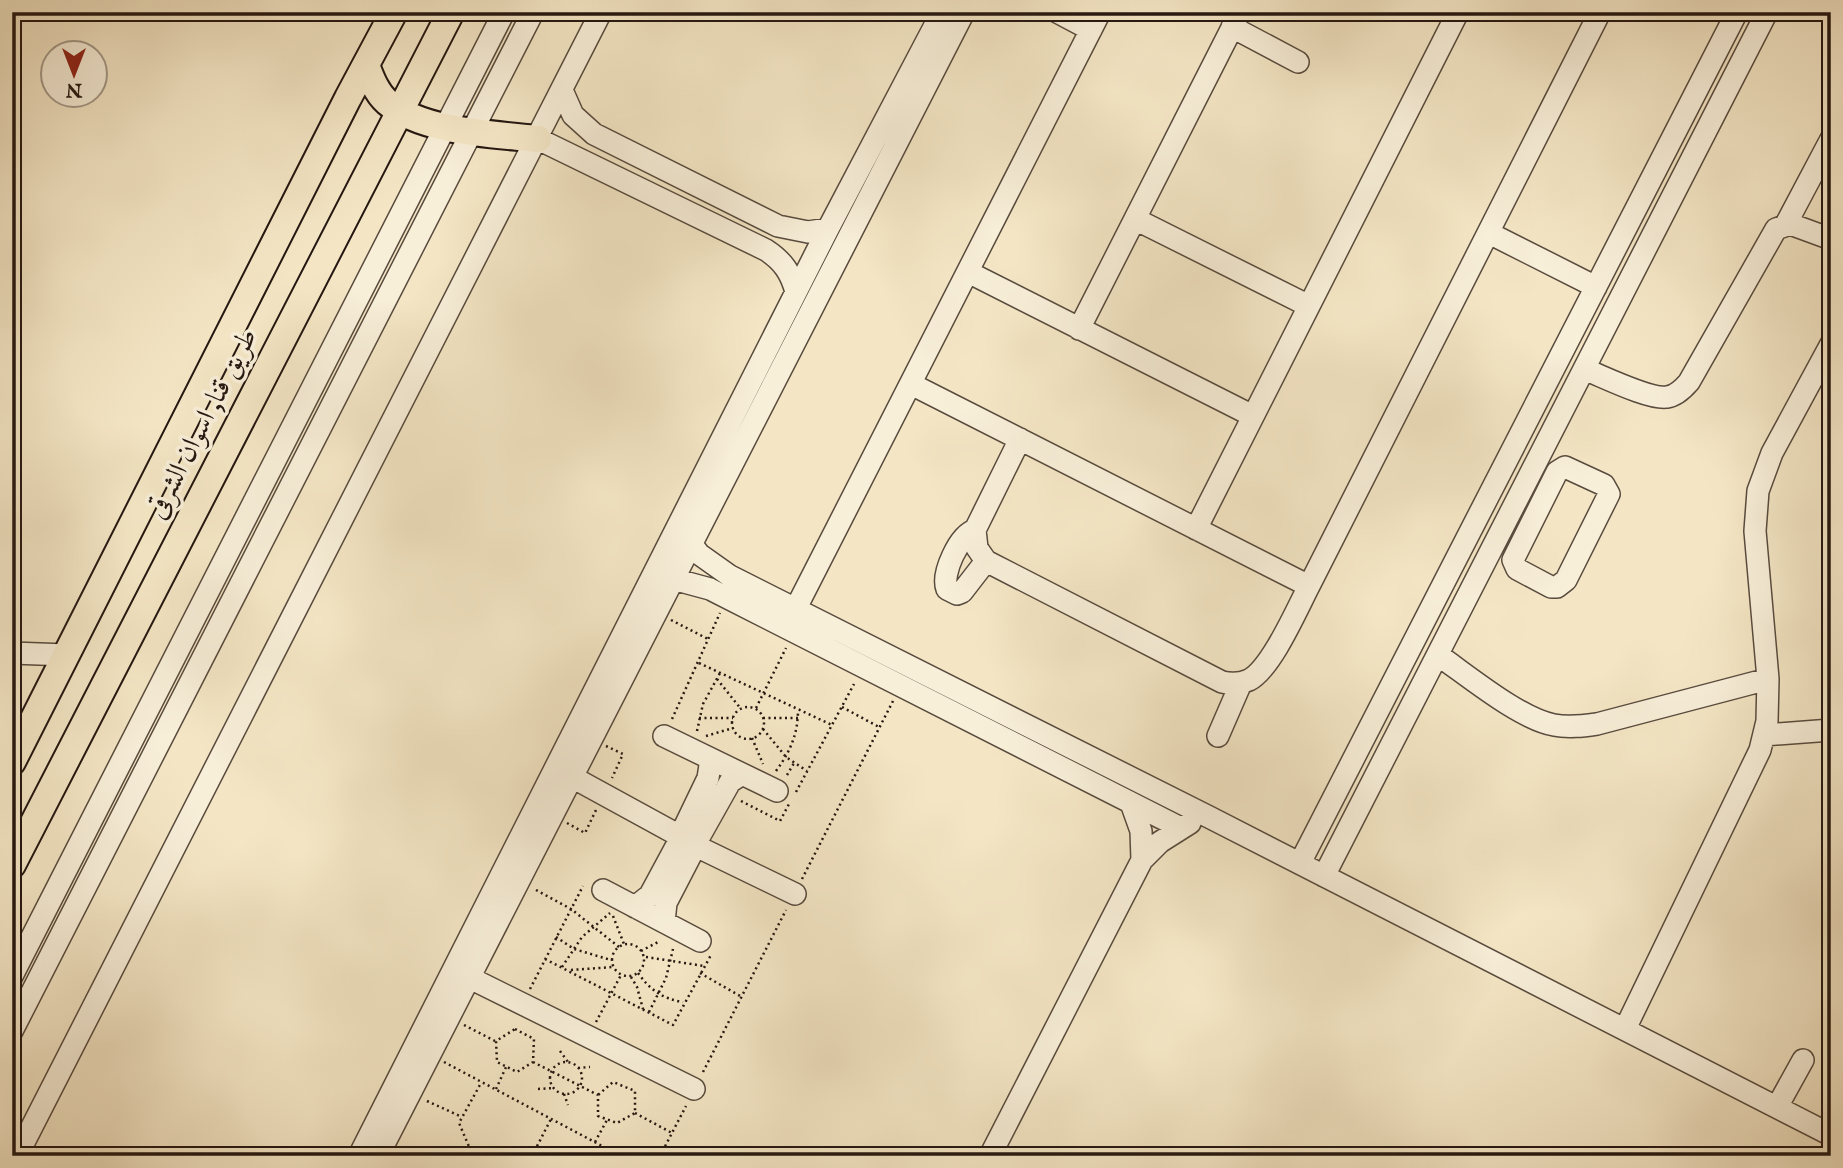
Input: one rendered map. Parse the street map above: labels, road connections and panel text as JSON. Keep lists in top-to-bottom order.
{
  "streets": {
    "main road": ["طريق قنا, اسوان الشرقى"]
  },
  "north": "bottom"
}
